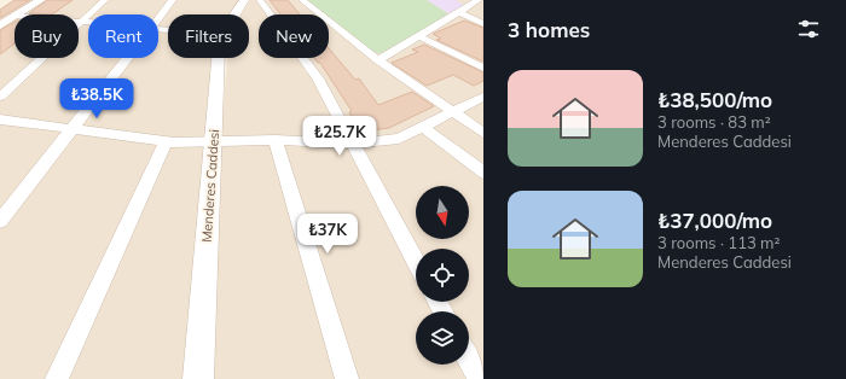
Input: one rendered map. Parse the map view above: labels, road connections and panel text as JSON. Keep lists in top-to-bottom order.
{
  "streets": {
    "street": ["Menderes Caddesi"]
  },
  "north": "bottom",
  "page": {
    "heading": "3 homes",
    "chip": [
      "Buy",
      "Rent",
      "Filters",
      "New"
    ],
    "list": [
      {
        "name": "₺38,500/mo",
        "note": "3 rooms · 83 m² · Menderes Caddesi"
      },
      {
        "name": "₺37,000/mo",
        "note": "3 rooms · 113 m² · Menderes Caddesi"
      }
    ],
    "price": ["₺38.5K", "₺25.7K", "₺37K"]
  }
}
